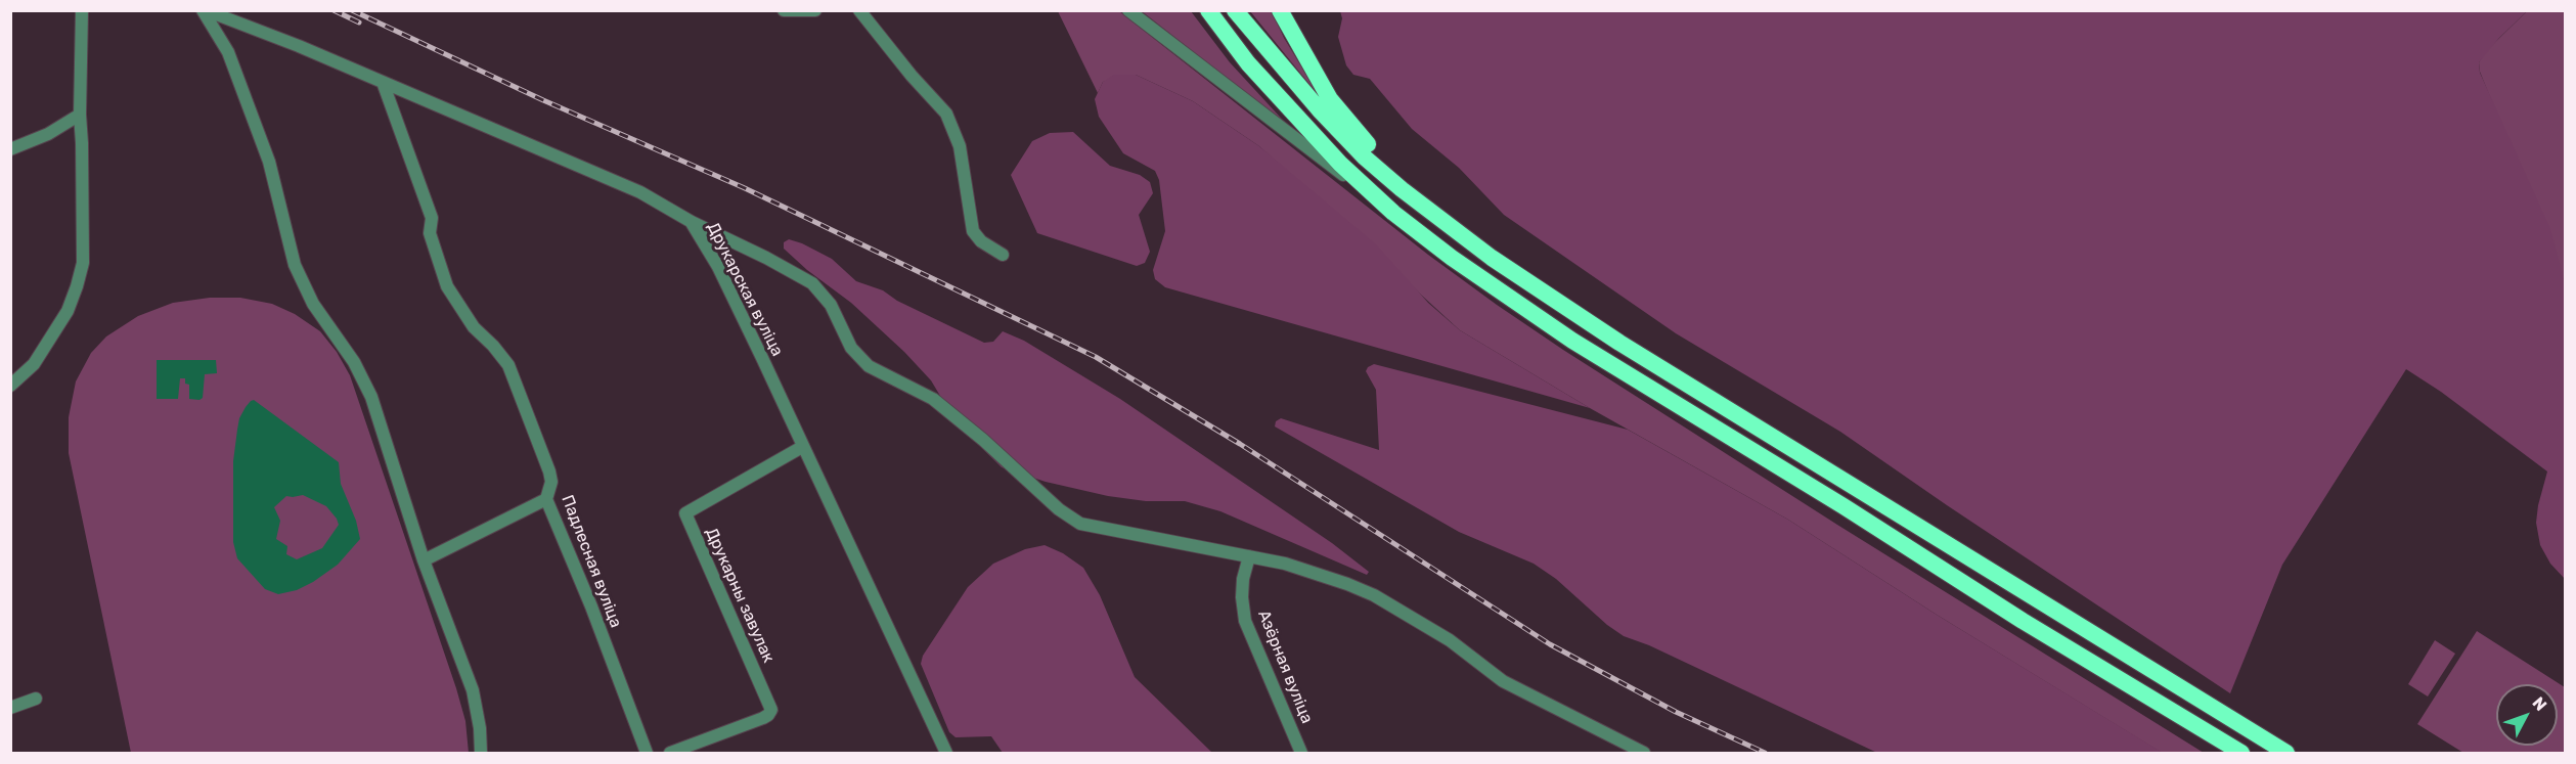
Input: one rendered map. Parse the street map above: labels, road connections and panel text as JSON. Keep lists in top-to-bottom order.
{
  "streets": {
    "street": [
      "Друкарская вуліца",
      "Падлесная вуліца",
      "Друкарны завулак",
      "Азёрная вуліца"
    ]
  },
  "crossings": [
    ["Друкарская вуліца", "Падлесная вуліца"],
    ["Друкарская вуліца", "Друкарны завулак"]
  ],
  "north": "top right"
}
